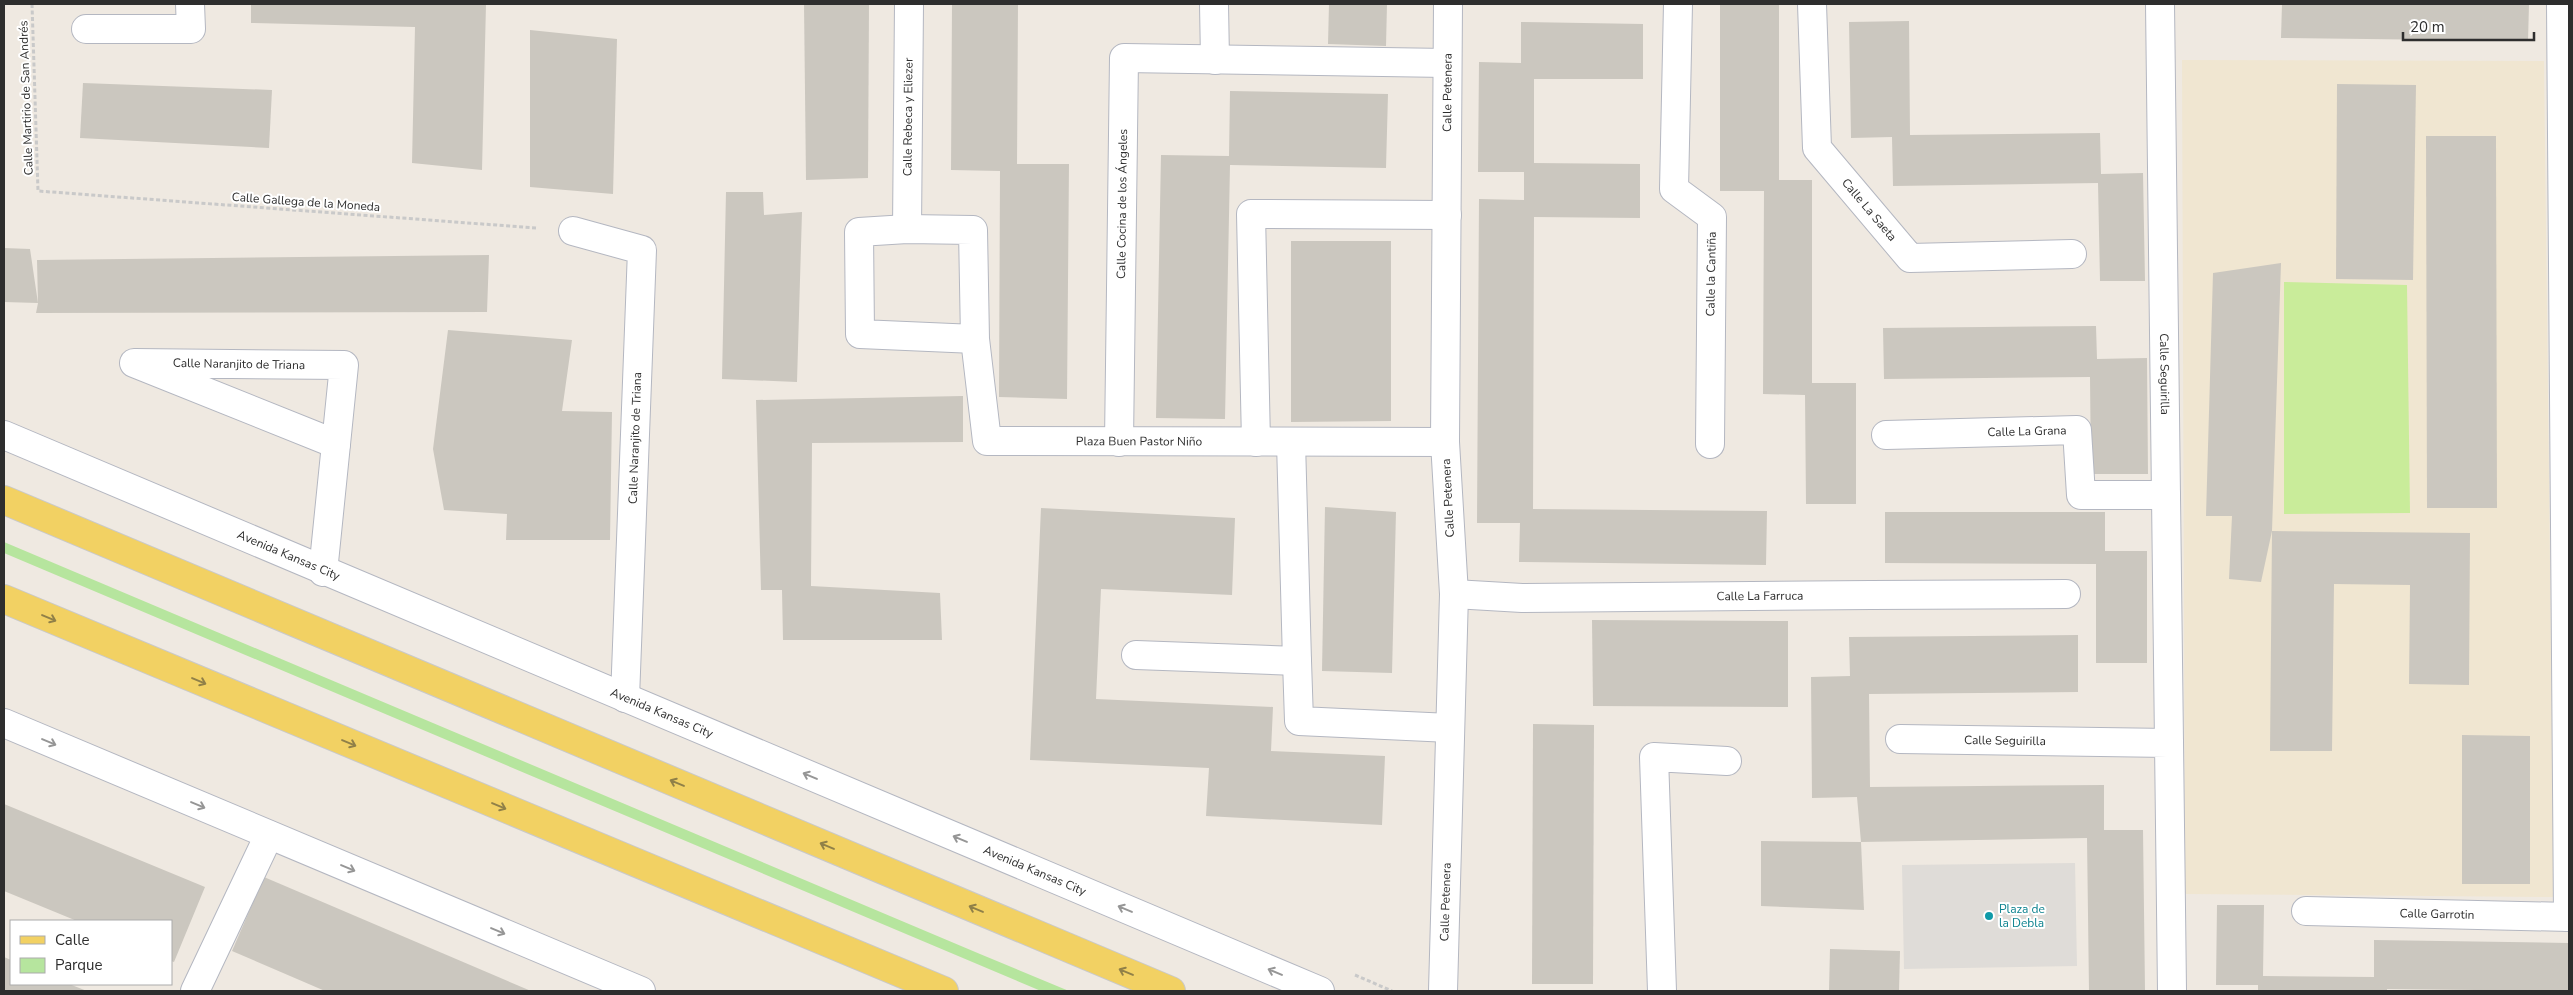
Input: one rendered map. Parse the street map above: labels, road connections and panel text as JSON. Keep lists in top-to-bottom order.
{
  "streets": {
    "street": [
      "Calle Petenera",
      "Calle Rebeca y Eliezer",
      "Calle Cocina de los Ángeles",
      "Calle La Saeta",
      "Calle la Cantiña",
      "Calle Naranjito de Triana",
      "Calle Seguirilla",
      "Calle La Grana",
      "Plaza Buen Pastor Niño",
      "Avenida Kansas City",
      "Calle La Farruca",
      "Calle Garrotin"
    ],
    "path": ["Calle Martirio de San Andrés", "Calle Gallega de la Moneda"]
  },
  "crossings": [
    ["Calle Petenera", "Calle Cocina de los Ángeles"],
    ["Calle Petenera", "Plaza Buen Pastor Niño"],
    ["Calle Petenera", "Calle La Farruca"],
    ["Calle Martirio de San Andrés", "Calle Gallega de la Moneda"],
    ["Calle Gallega de la Moneda", "Calle Naranjito de Triana"],
    ["Calle Cocina de los Ángeles", "Plaza Buen Pastor Niño"],
    ["Calle Naranjito de Triana", "Avenida Kansas City"],
    ["Calle Seguirilla", "Calle La Grana"]
  ],
  "one_way": ["Avenida Kansas City"],
  "places": ["Plaza de la Debla"],
  "legend": ["Calle", "Parque"],
  "scale_bar": "20 m"
}
